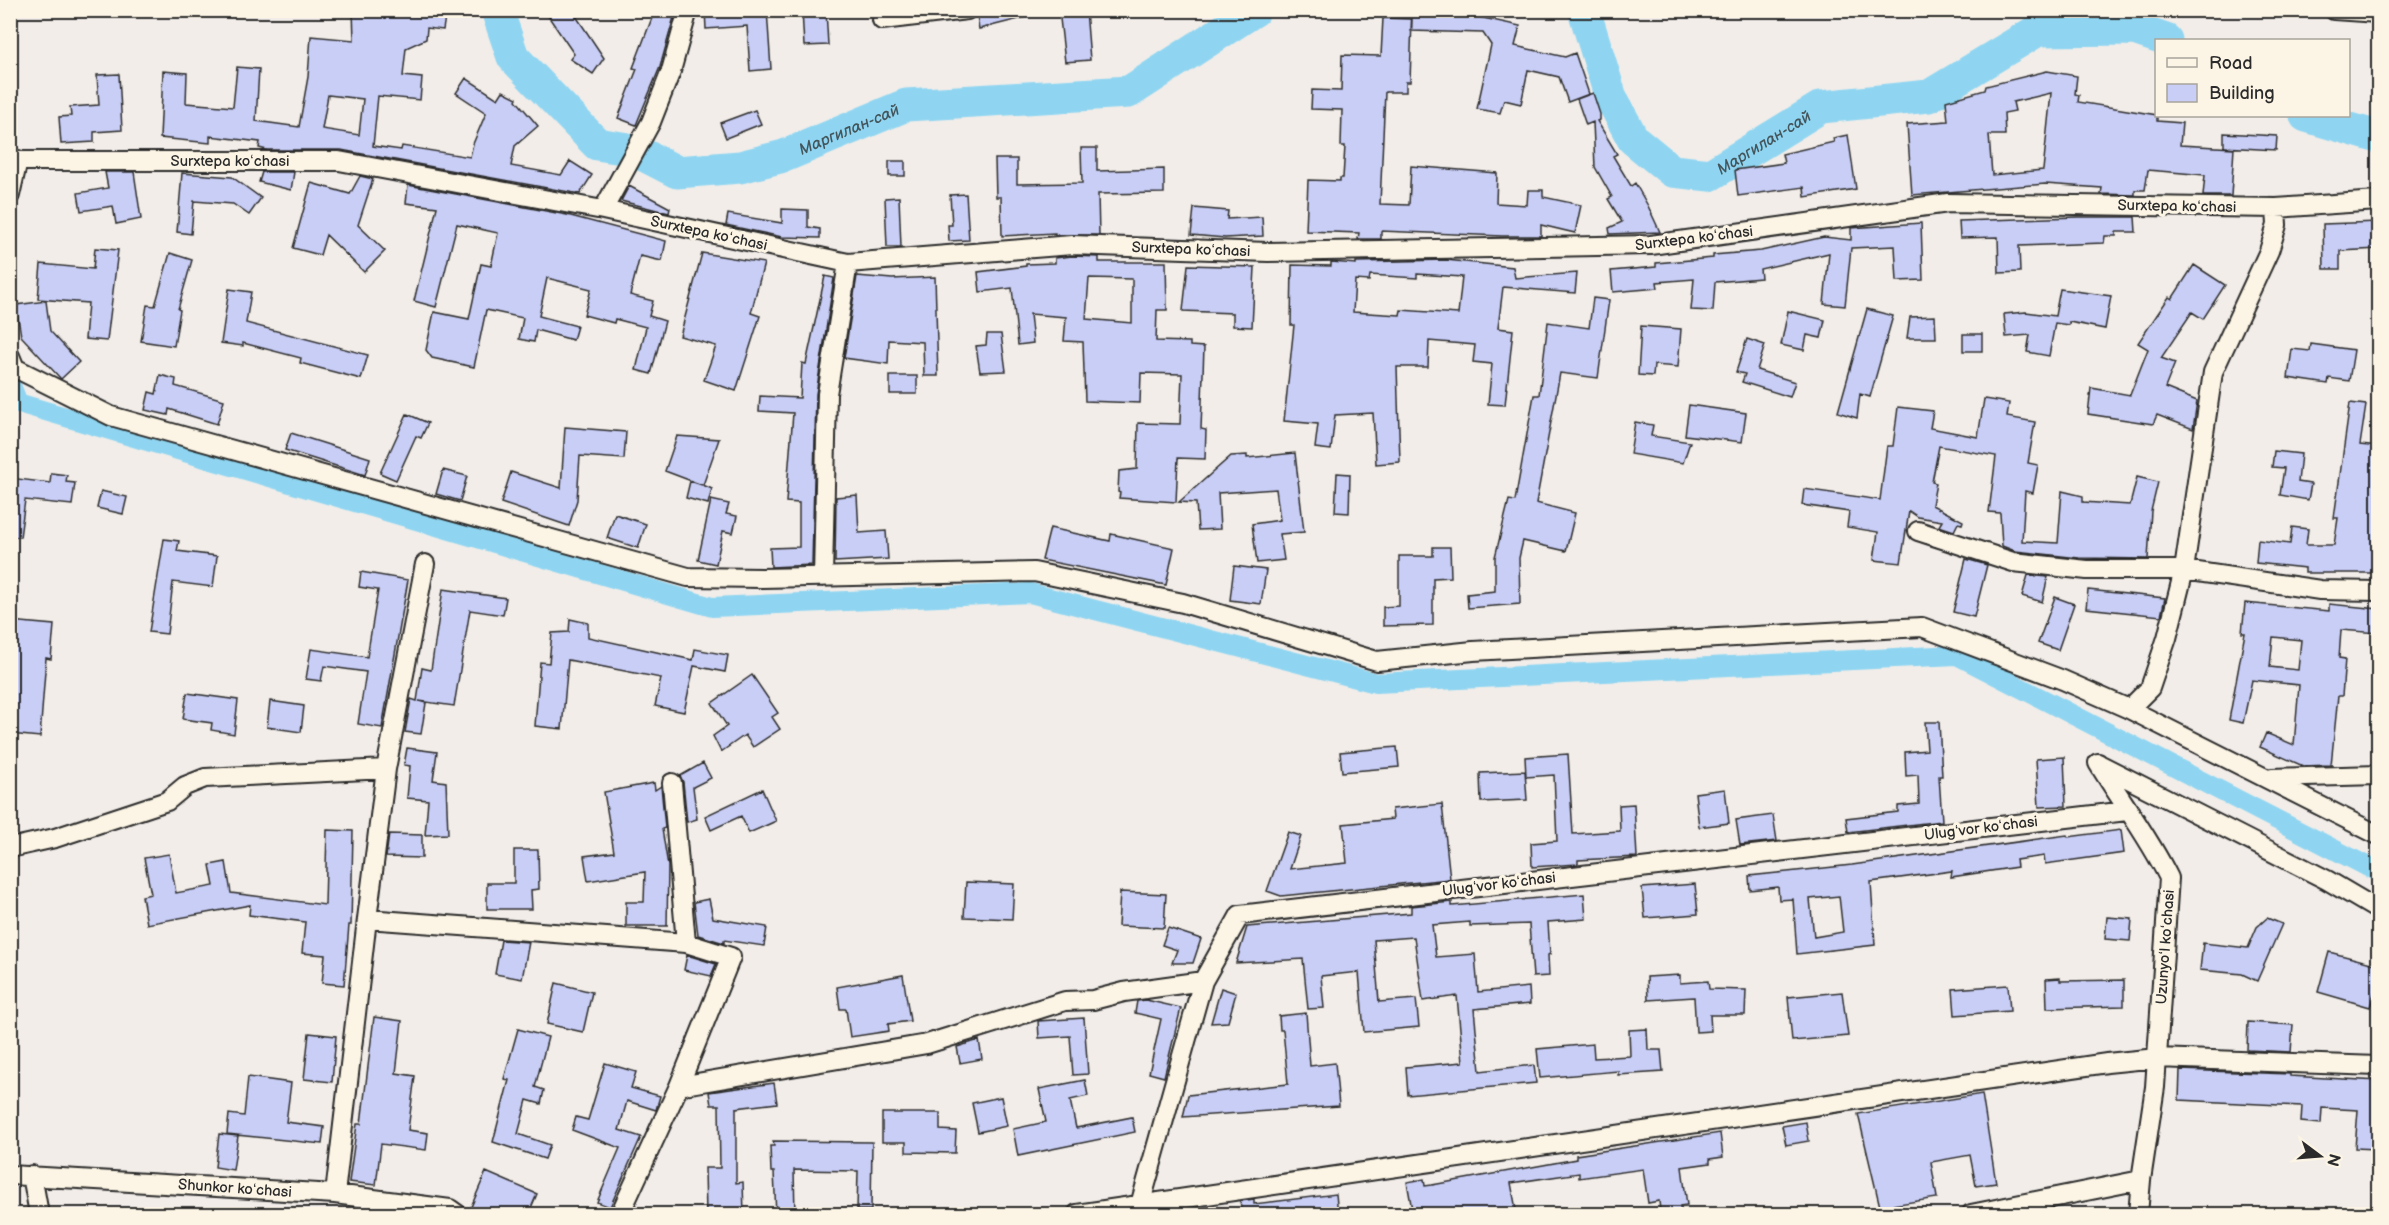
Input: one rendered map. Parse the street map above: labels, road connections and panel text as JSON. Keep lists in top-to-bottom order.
{
  "streets": {
    "street": [
      "Surxtepa koʻchasi",
      "Ulugʻvor koʻchasi",
      "Uzunyoʻl koʻchasi",
      "Shunkor koʻchasi"
    ]
  },
  "crossings": [
    ["Ulugʻvor koʻchasi", "Uzunyoʻl koʻchasi"]
  ],
  "water": ["Маргилан-сай"],
  "legend": ["Road", "Building"],
  "north": "right"
}
